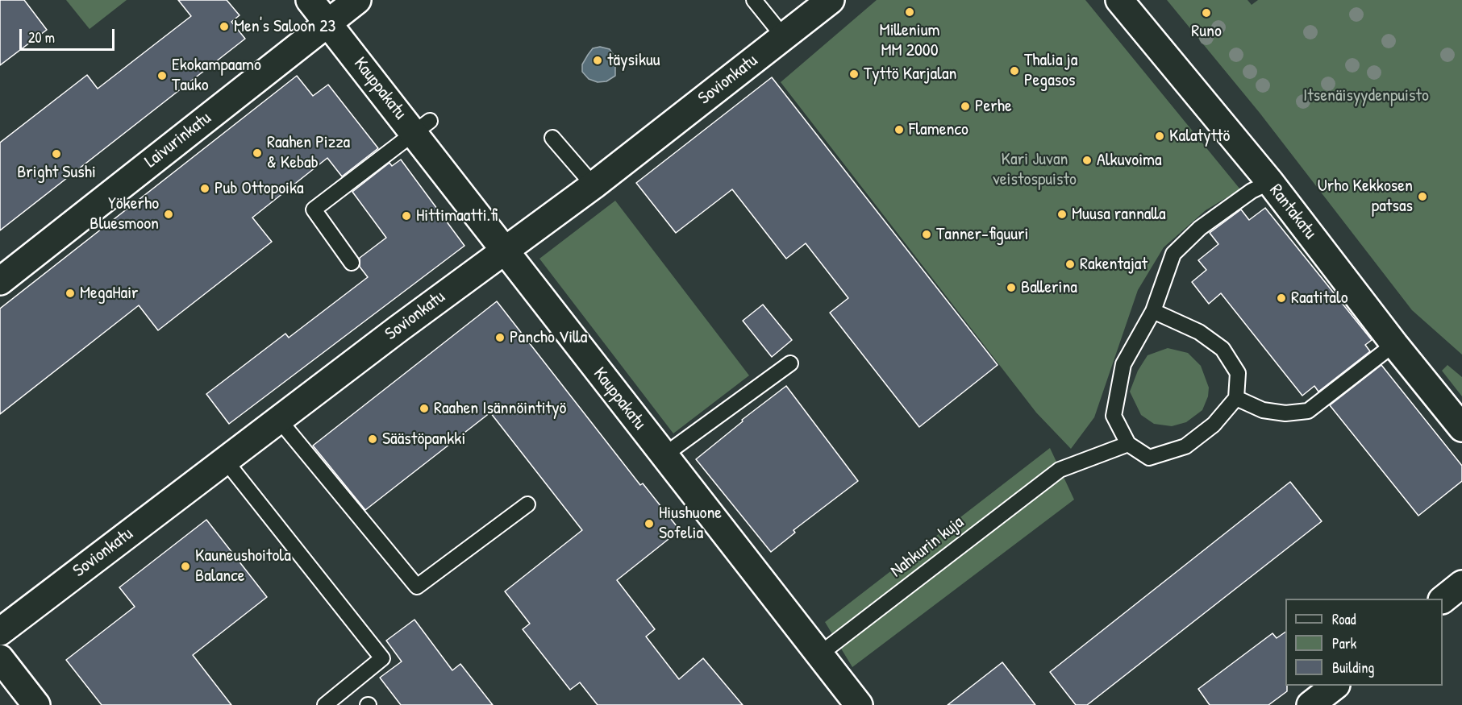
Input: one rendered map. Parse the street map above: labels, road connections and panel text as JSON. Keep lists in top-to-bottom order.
{
  "streets": {
    "street": [
      "Sovionkatu",
      "Kauppakatu",
      "Laivurinkatu",
      "Rantakatu"
    ],
    "lane": ["Nahkurin kuja"]
  },
  "crossings": [
    ["Sovionkatu", "Kauppakatu"],
    ["Kauppakatu", "Laivurinkatu"],
    ["Kauppakatu", "Nahkurin kuja"]
  ],
  "parks": ["Itsenäisyydenpuisto", "Kari Juvan veistospuisto"],
  "places": [
    "Millenium MM 2000",
    "Runo",
    "Men's Saloon 23",
    "täysikuu",
    "Thalia ja Pegasos",
    "Tyttö Karjalan",
    "Ekokampaamo Tauko",
    "Perhe",
    "Flamenco",
    "Kalatyttö",
    "Raahen Pizza & Kebab",
    "Bright Sushi",
    "Alkuvoima",
    "Pub Ottopoika",
    "Urho Kekkosen patsas",
    "Yökerho Bluesmoon",
    "Muusa rannalla",
    "Hittimaatti.fi",
    "Tanner-figuuri",
    "Rakentajat",
    "Ballerina",
    "MegaHair",
    "Raatitalo",
    "Pancho Villa",
    "Raahen Isännöintityö",
    "Säästöpankki",
    "Hiushuone Sofelia",
    "Kauneushoitola Balance"
  ],
  "legend": ["Road", "Park", "Building"],
  "scale_bar": "20 m"
}
